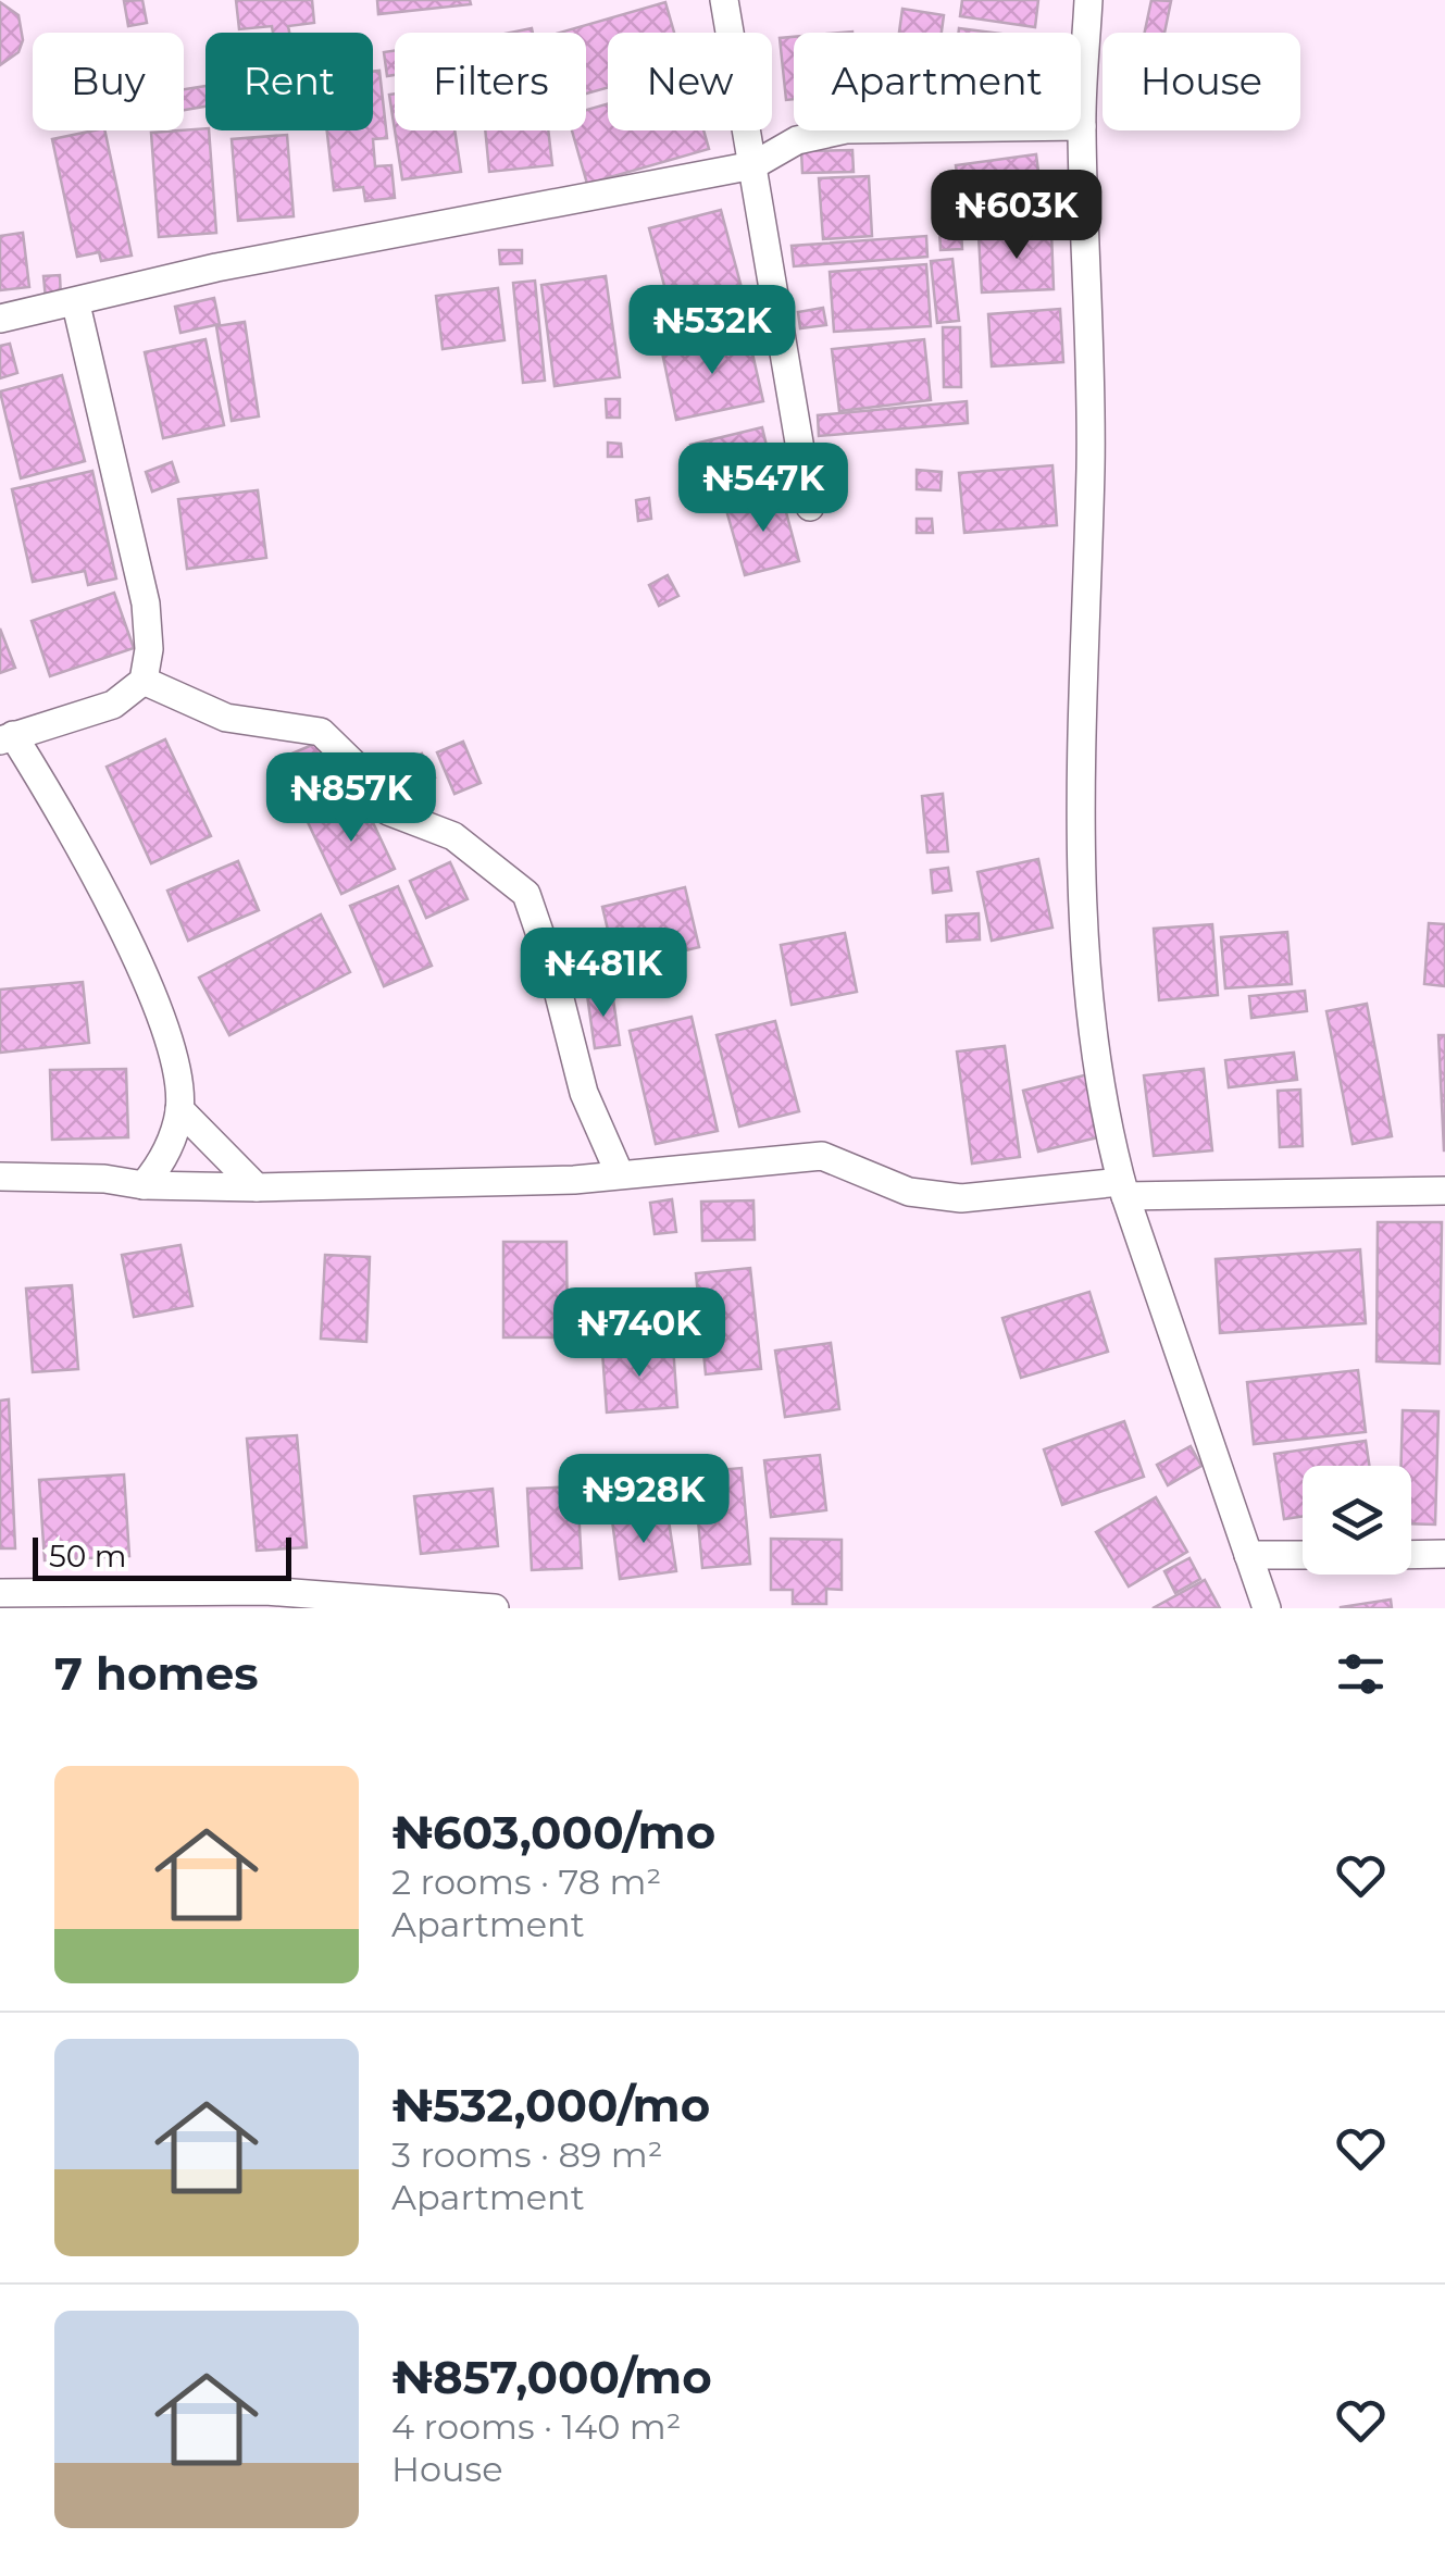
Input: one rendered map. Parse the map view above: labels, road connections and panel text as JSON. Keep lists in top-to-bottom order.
{
  "scale_bar": "50 m",
  "page": {
    "chip": [
      "Buy",
      "Rent",
      "Filters",
      "New",
      "Apartment",
      "House"
    ],
    "price": [
      "₦603K",
      "₦532K",
      "₦547K",
      "₦857K",
      "₦481K",
      "₦740K",
      "₦928K"
    ],
    "scale": "50 m",
    "heading": "7 homes",
    "list": [
      {
        "name": "₦603,000/mo",
        "note": "2 rooms · 78 m² · Apartment"
      },
      {
        "name": "₦532,000/mo",
        "note": "3 rooms · 89 m² · Apartment"
      },
      {
        "name": "₦857,000/mo",
        "note": "4 rooms · 140 m² · House"
      }
    ]
  }
}
